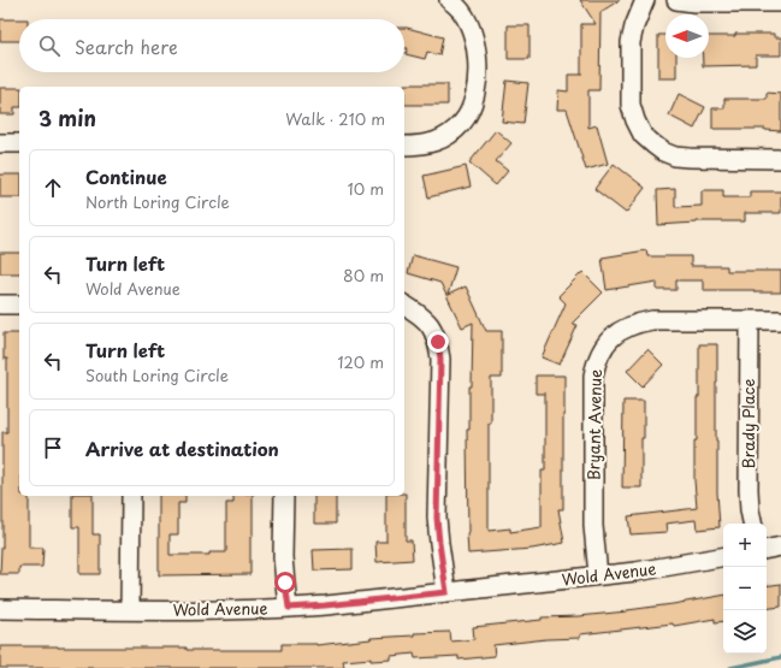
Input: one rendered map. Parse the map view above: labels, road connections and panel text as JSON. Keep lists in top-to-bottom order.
{
  "streets": {
    "street": ["Brady Place", "Bryant Avenue", "Wold Avenue"]
  },
  "crossings": [
    ["Brady Place", "Bryant Avenue"],
    ["Bryant Avenue", "Wold Avenue"]
  ],
  "north": "left",
  "page": {
    "search": "Search here",
    "heading": ["3 min", "Walk · 210 m"],
    "list": [
      ["Continue", "North Loring Circle", "10 m"],
      ["Turn left", "Wold Avenue", "80 m"],
      ["Turn left", "South Loring Circle", "120 m"],
      "Arrive at destination"
    ],
    "map_buttons": ["+", "−"]
  }
}
